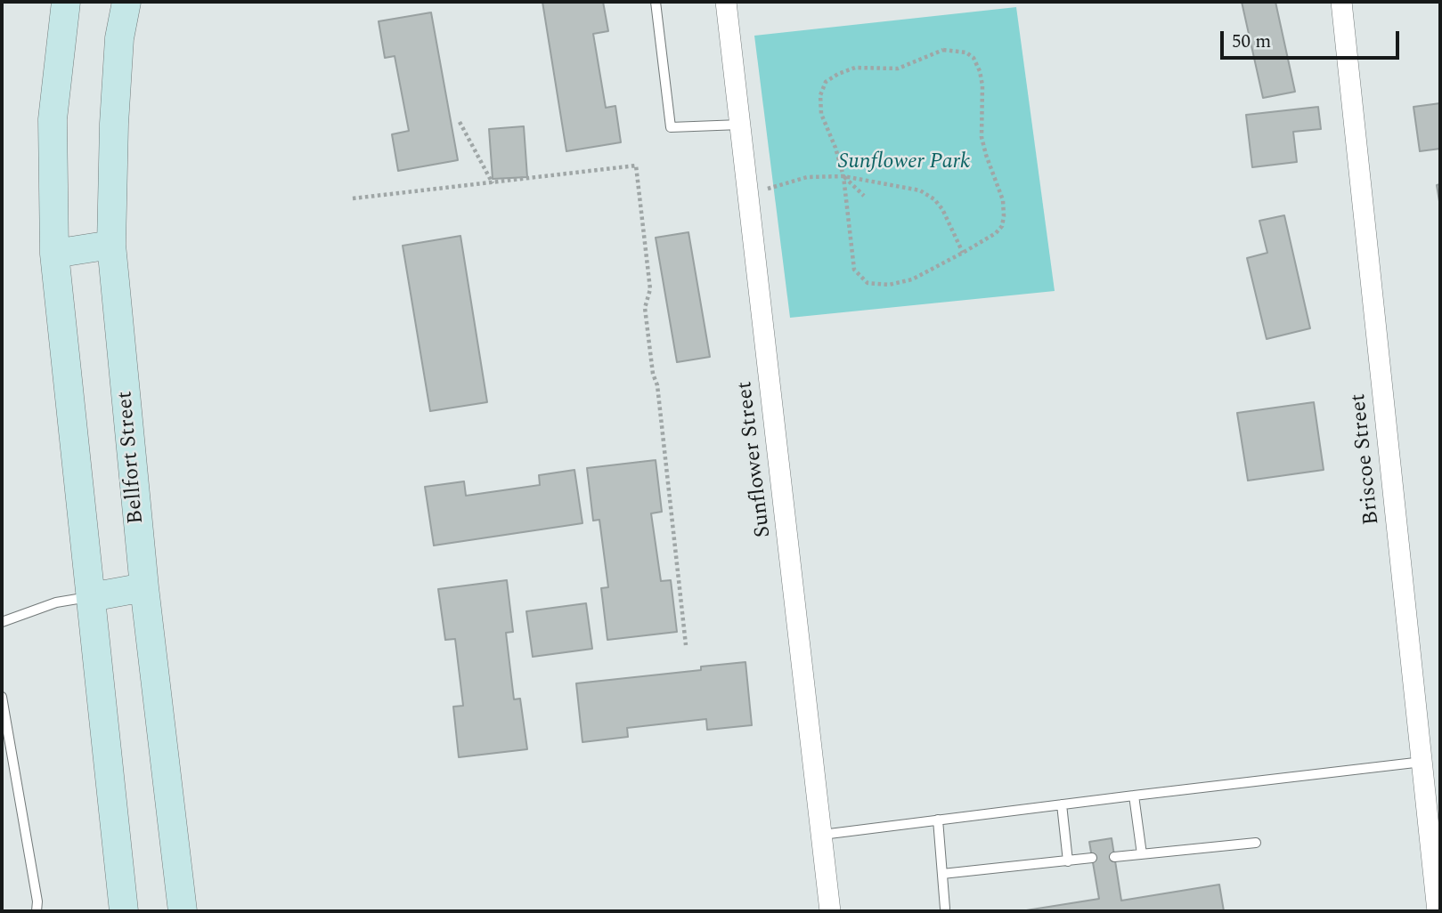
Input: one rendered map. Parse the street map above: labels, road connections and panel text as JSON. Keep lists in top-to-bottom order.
{
  "streets": {
    "main road": ["Bellfort Street"],
    "street": ["Sunflower Street", "Briscoe Street"]
  },
  "parks": ["Sunflower Park"],
  "scale_bar": "50 m"
}
